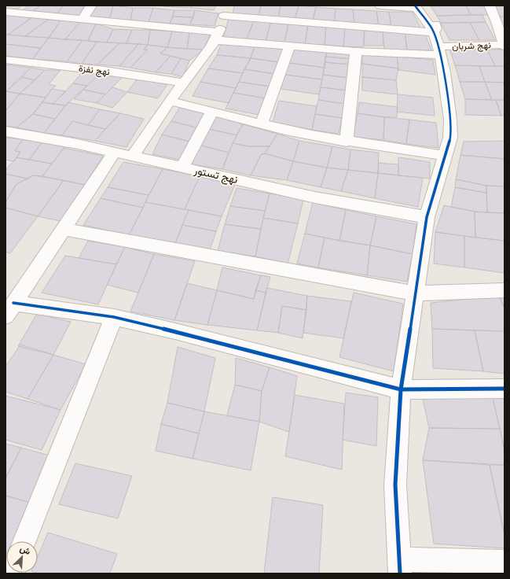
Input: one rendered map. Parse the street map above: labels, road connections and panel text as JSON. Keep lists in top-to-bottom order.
{
  "streets": {
    "street": ["نهج شربان", "نهج نفزة", "نهج تستور"]
  },
  "north": "top right"
}
